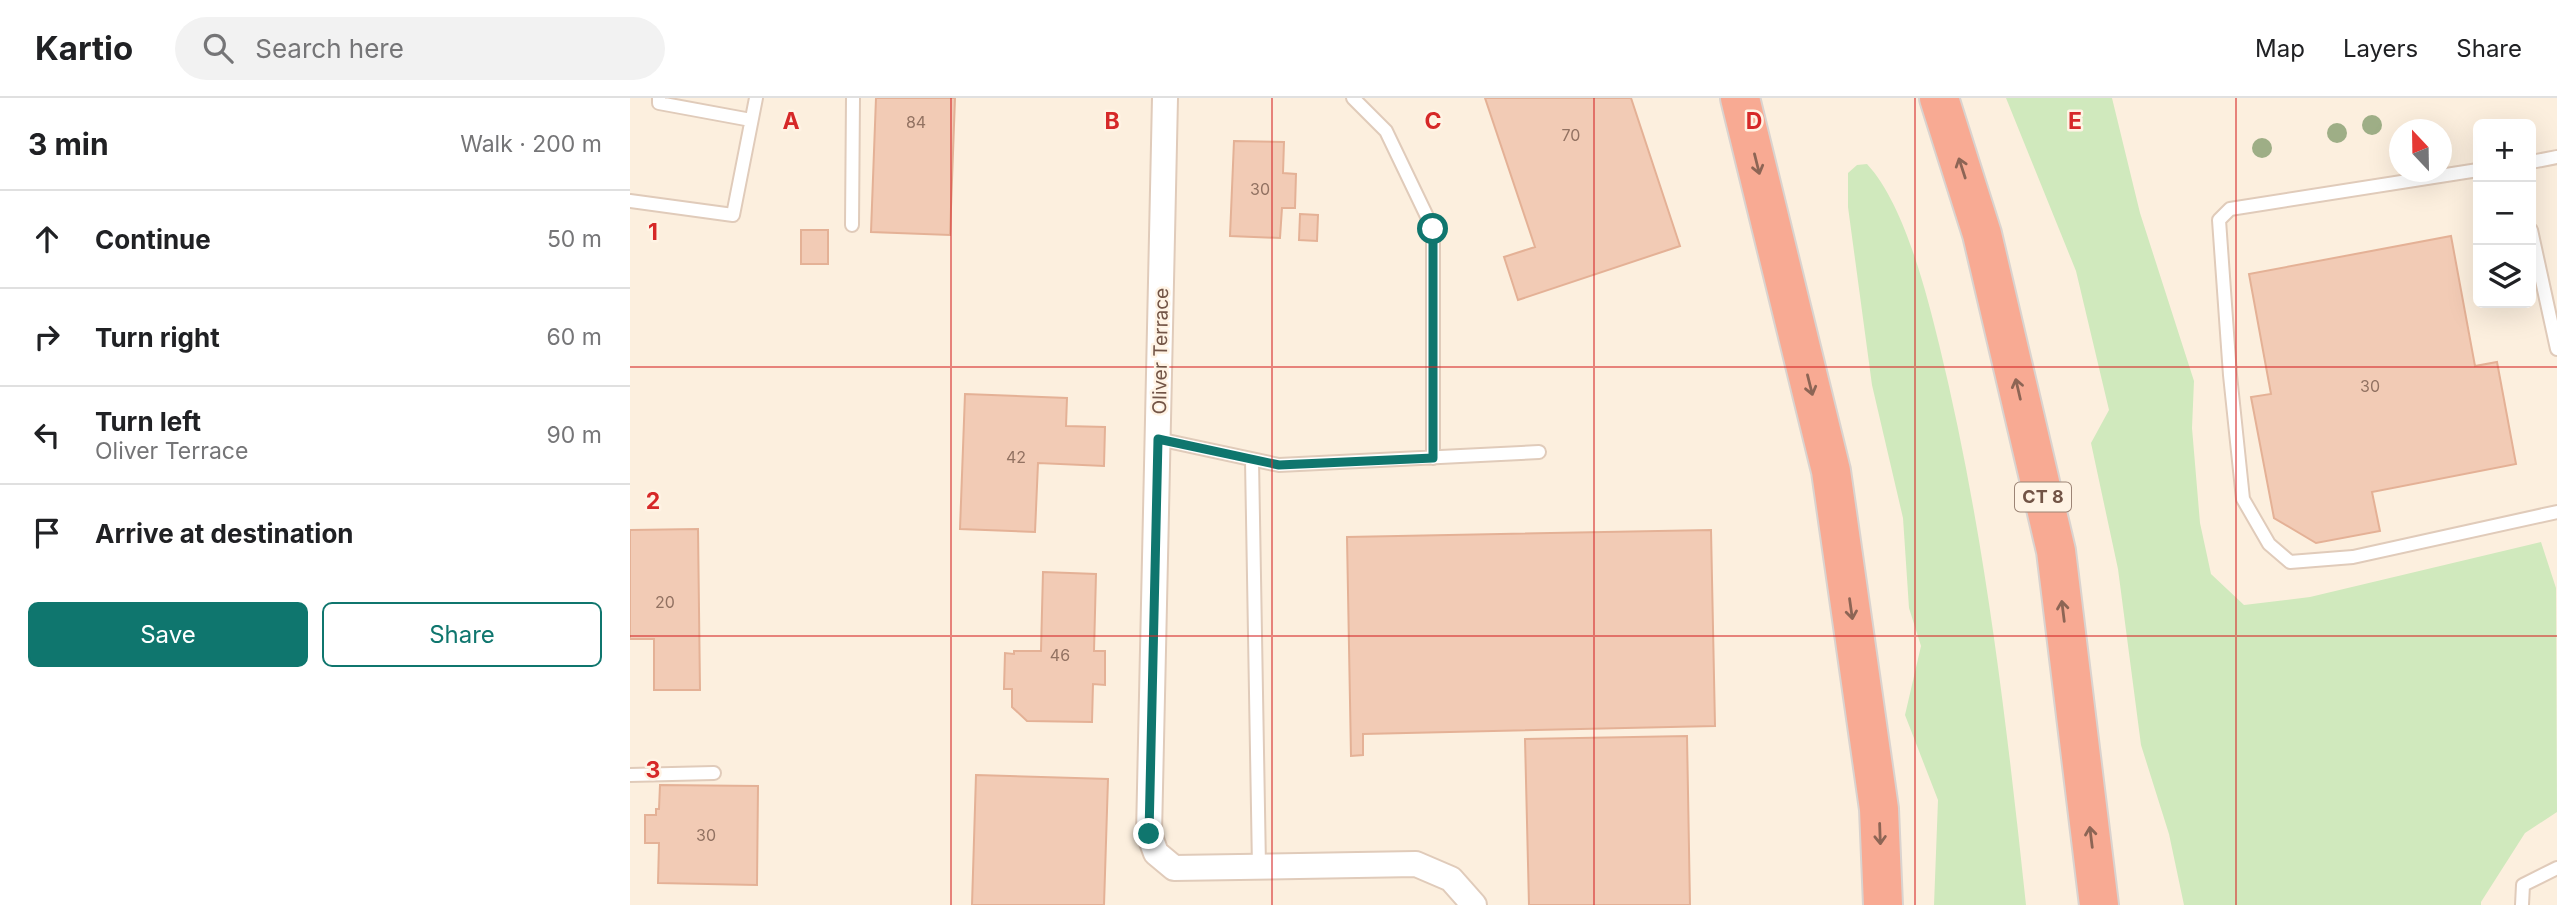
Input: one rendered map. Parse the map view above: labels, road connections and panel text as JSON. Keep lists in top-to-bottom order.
{
  "streets": {
    "highway": ["CT 8"],
    "street": ["Oliver Terrace"]
  },
  "house_numbers": [
    "84",
    "70",
    "30",
    "30",
    "42",
    "20",
    "46",
    "30"
  ],
  "north": "top",
  "page": {
    "header": "Kartio",
    "search": "Search here",
    "nav": ["Map", "Layers", "Share"],
    "heading": ["3 min", "Walk · 200 m"],
    "map_buttons": ["+", "−"],
    "list": [
      ["Continue", "50 m"],
      ["Turn right", "60 m"],
      ["Turn left", "Oliver Terrace", "90 m"],
      "Arrive at destination"
    ],
    "buttons": ["Save", "Share"]
  },
  "grid": {
    "columns": [
      "A",
      "B",
      "C",
      "D",
      "E"
    ],
    "rows": ["1", "2", "3"]
  }
}
